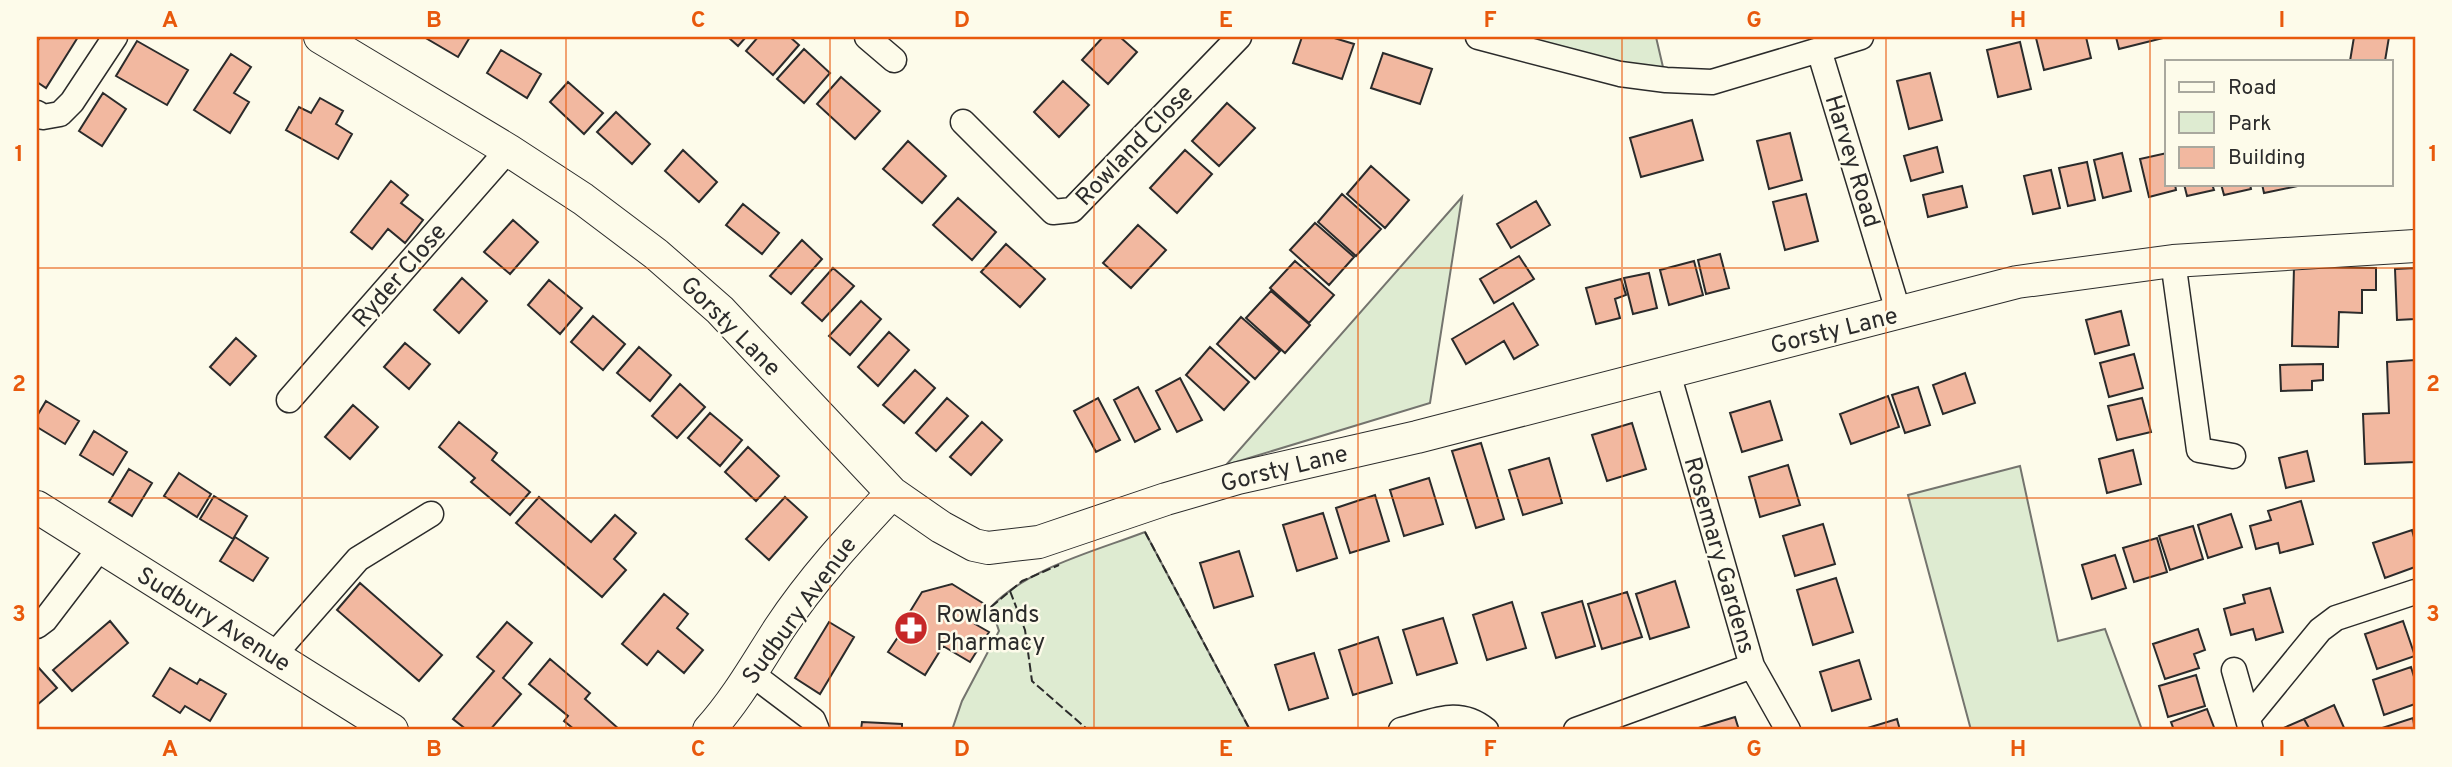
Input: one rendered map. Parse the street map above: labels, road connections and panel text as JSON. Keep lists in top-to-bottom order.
{
  "streets": {
    "street": [
      "Rowland Close",
      "Harvey Road",
      "Ryder Close",
      "Gorsty Lane",
      "Rosemary Gardens",
      "Sudbury Avenue"
    ]
  },
  "crossings": [
    ["Harvey Road", "Gorsty Lane"],
    ["Ryder Close", "Gorsty Lane"],
    ["Gorsty Lane", "Rosemary Gardens"],
    ["Gorsty Lane", "Sudbury Avenue"]
  ],
  "places": {
    "pharmacy": ["Rowlands Pharmacy"]
  },
  "legend": ["Road", "Park", "Building"],
  "grid": {
    "columns": [
      "A",
      "B",
      "C",
      "D",
      "E",
      "F",
      "G",
      "H",
      "I"
    ],
    "rows": ["1", "2", "3"]
  }
}
